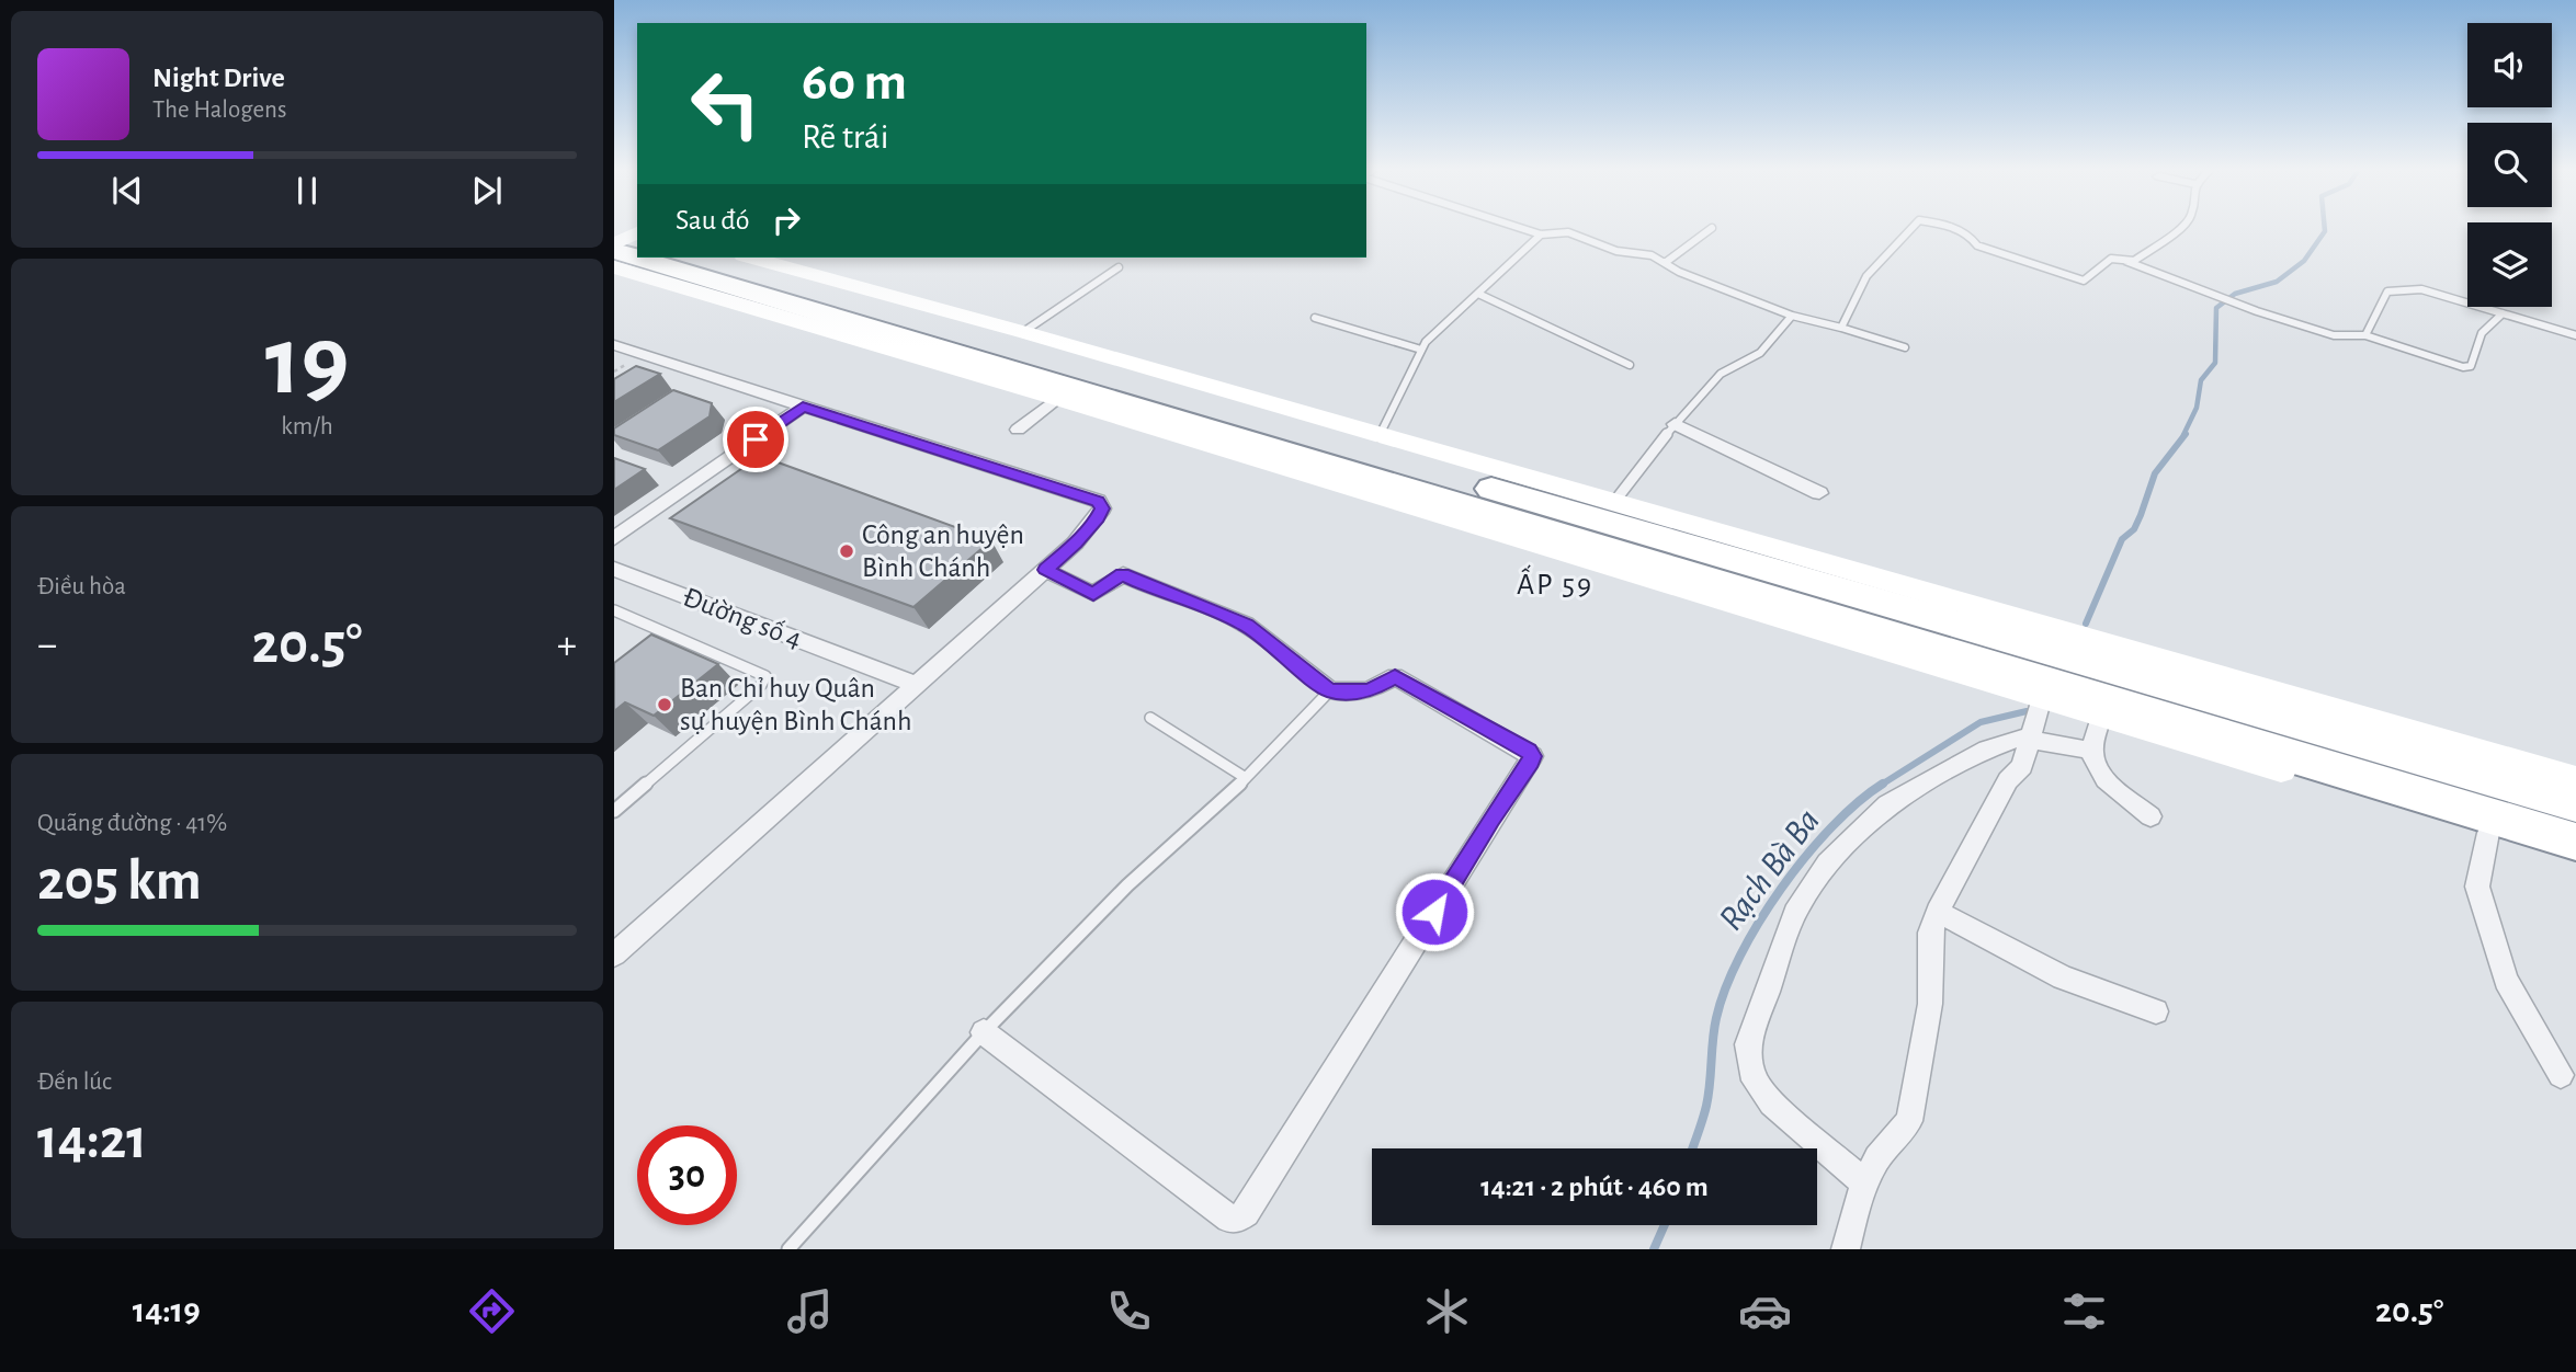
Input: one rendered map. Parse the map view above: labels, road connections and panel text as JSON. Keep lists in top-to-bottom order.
{
  "streets": {
    "street": ["Đường số 4"]
  },
  "districts": ["ẤP 59"],
  "water": ["Rạch Bà Ba"],
  "places": ["Công an huyện Bình Chánh", "Ban Chỉ huy Quân sự huyện Bình Chánh"],
  "page": {
    "turn": ["60 m", "Rẽ trái"],
    "song": ["Night Drive", "The Halogens"],
    "then": "Sau đó",
    "tile": [
      ["19", "km/h"],
      "Điều hòa",
      ["Quãng đường · 41%", "205 km"],
      ["Đến lúc", "14:21"]
    ],
    "heat": ["−", "20.5°", "+"],
    "limit": "30",
    "trip": "14:21 · 2 phút · 460 m",
    "tabs": ["14:19", "20.5°"]
  }
}
